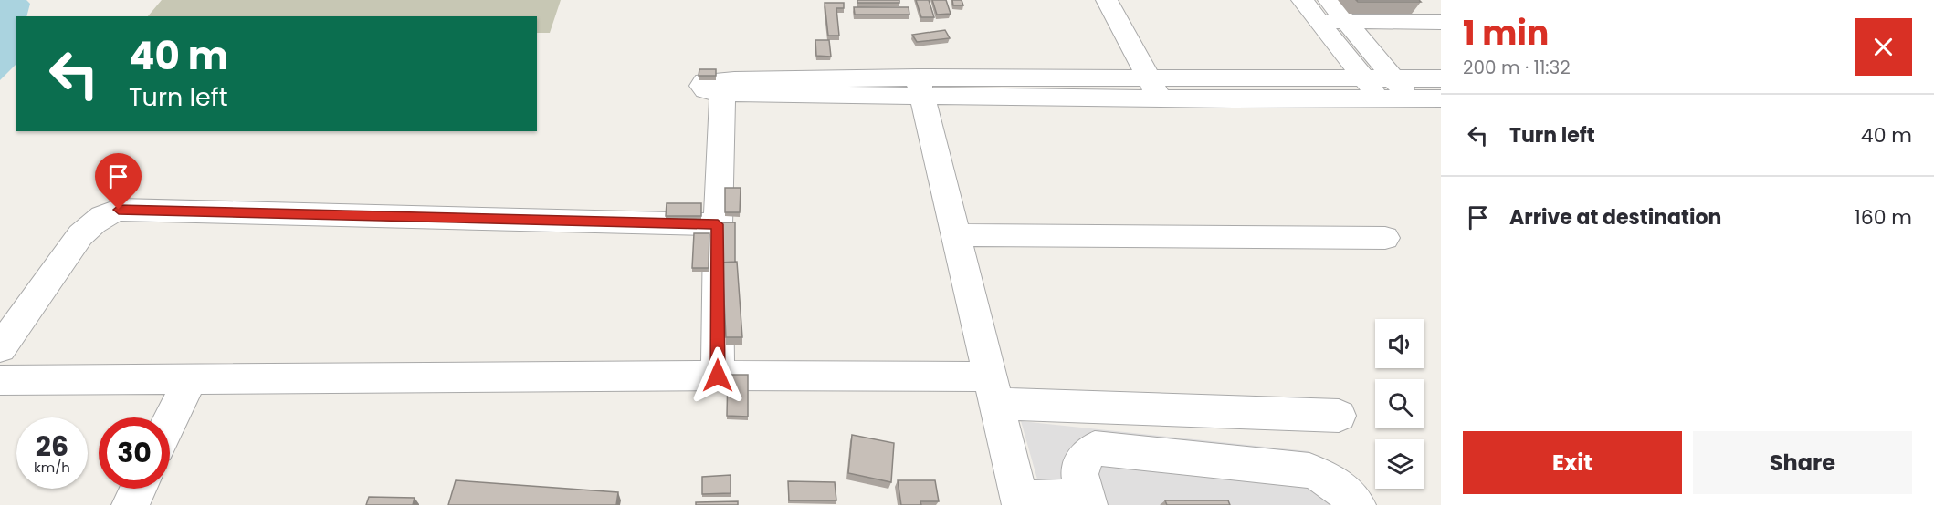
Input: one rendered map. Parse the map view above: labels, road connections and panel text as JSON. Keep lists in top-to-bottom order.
{
  "page": {
    "heading": ["1 min", "200 m · 11:32"],
    "turn": ["40 m", "Turn left"],
    "list": [
      {
        "name": "Turn left",
        "value": "40 m"
      },
      {
        "name": "Arrive at destination",
        "value": "160 m"
      }
    ],
    "speed": "26 km/h",
    "limit": "30",
    "buttons": ["Exit", "Share"]
  }
}
